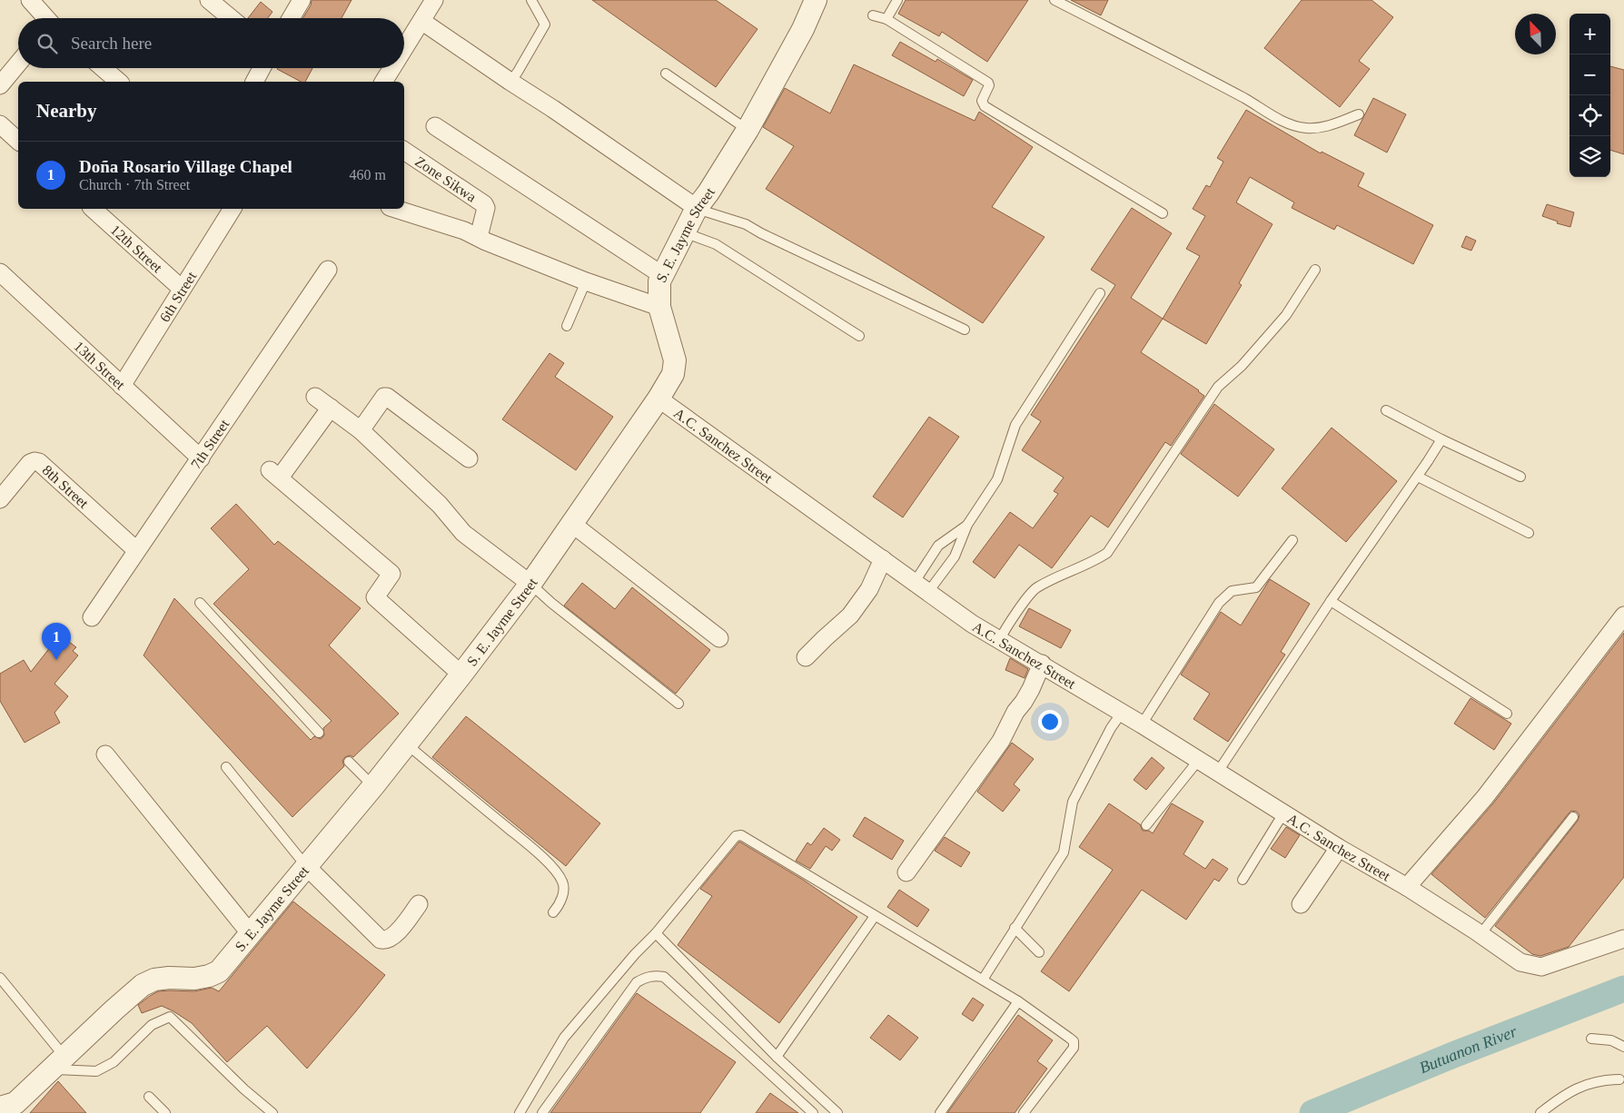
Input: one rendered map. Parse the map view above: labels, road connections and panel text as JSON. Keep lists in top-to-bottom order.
{
  "streets": {
    "street": [
      "Zone Sikwa",
      "S. E. Jayme Street",
      "12th Street",
      "6th Street",
      "13th Street",
      "7th Street",
      "A.C. Sanchez Street",
      "8th Street"
    ]
  },
  "crossings": [
    ["S. E. Jayme Street", "A.C. Sanchez Street"],
    ["12th Street", "6th Street"],
    ["6th Street", "13th Street"],
    ["13th Street", "7th Street"],
    ["7th Street", "8th Street"]
  ],
  "water": ["Butuanon River"],
  "north": "top left",
  "page": {
    "map_buttons": ["+", "−"],
    "search": "Search here",
    "heading": "Nearby",
    "list": [
      {
        "mark": "1",
        "name": "Doña Rosario Village Chapel",
        "note": "Church · 7th Street",
        "value": "460 m"
      }
    ],
    "pins": "1"
  }
}
